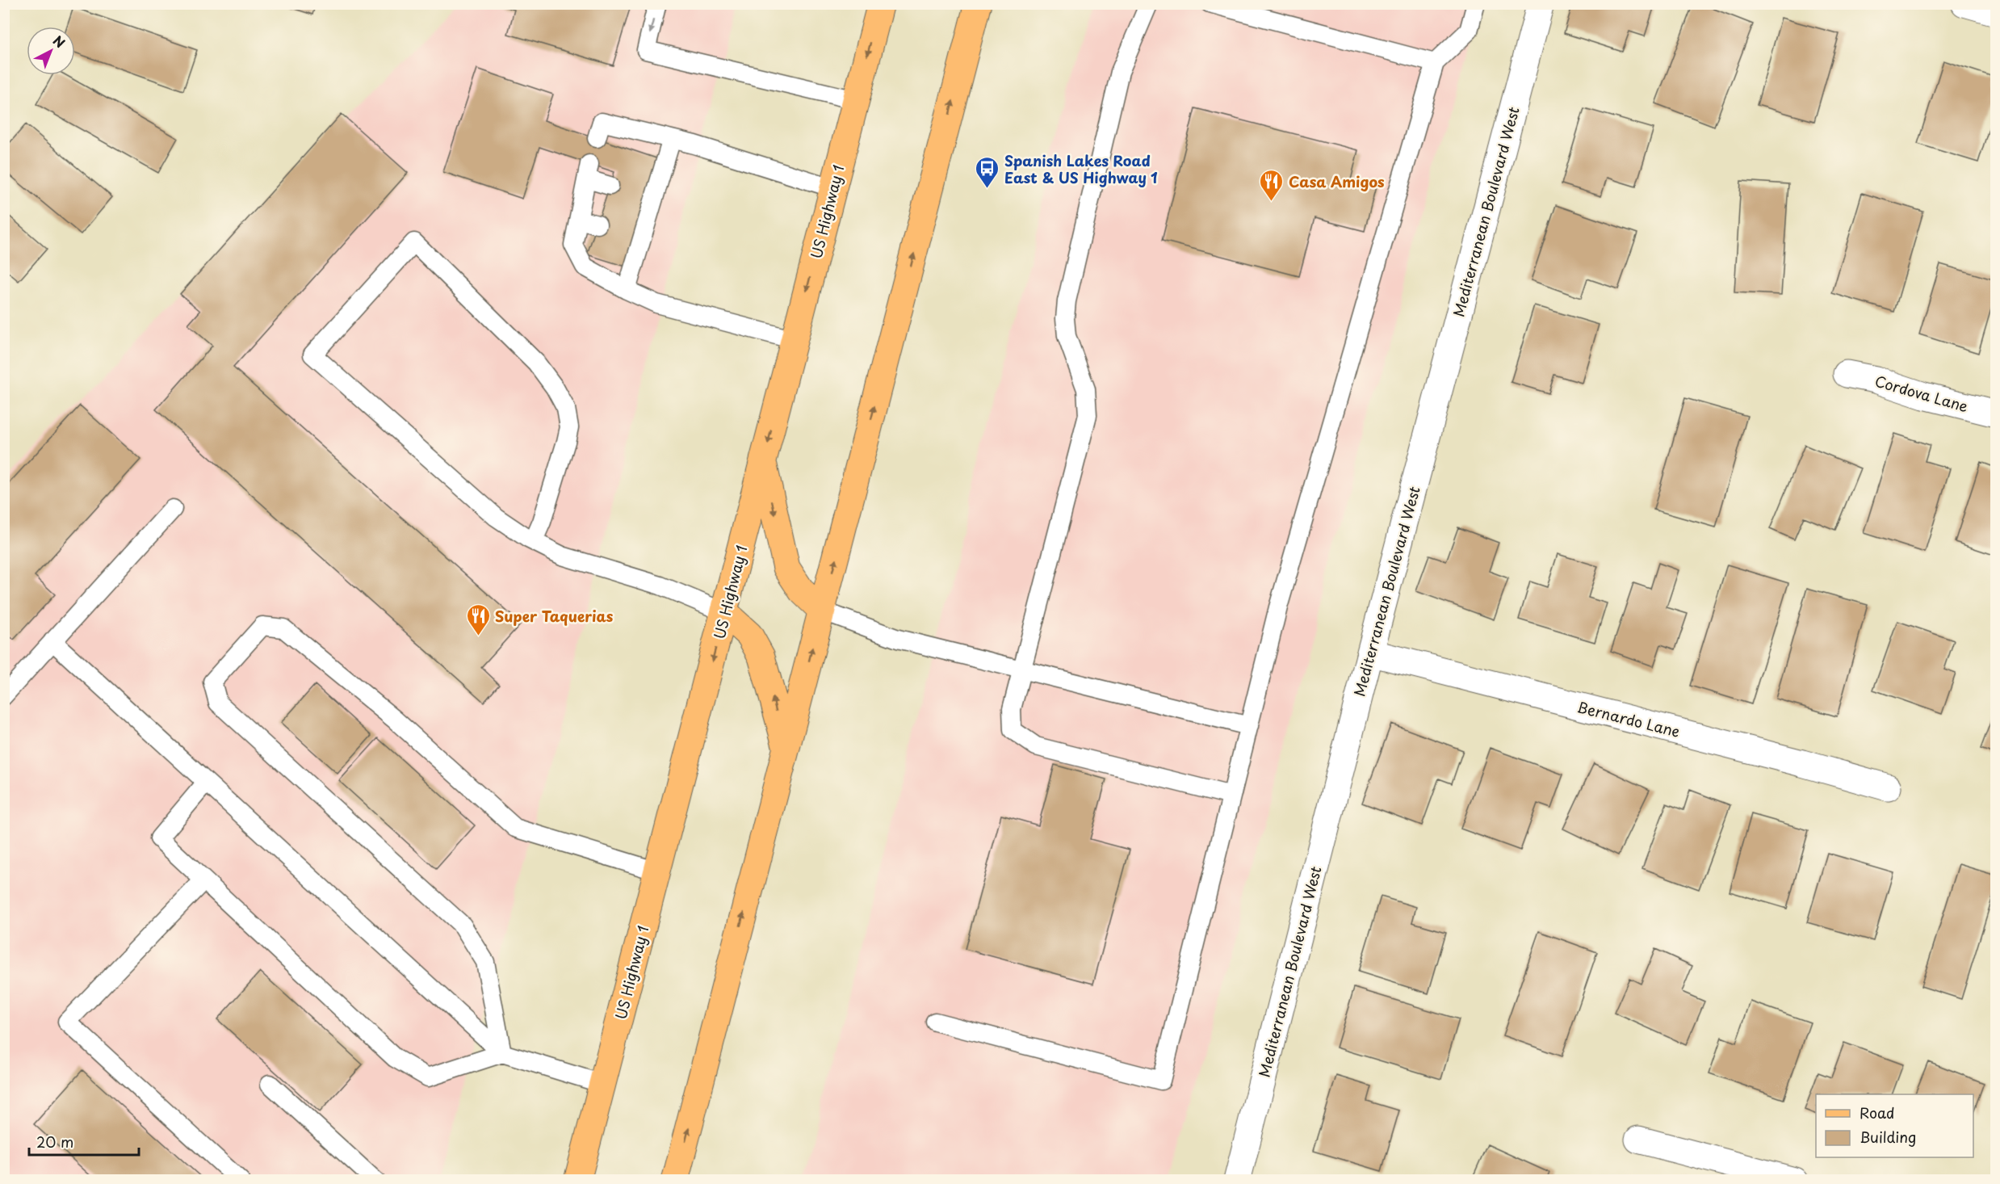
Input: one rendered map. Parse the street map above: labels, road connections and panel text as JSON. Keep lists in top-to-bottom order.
{
  "streets": {
    "main road": ["US Highway 1"],
    "street": ["Mediterranean Boulevard West", "Cordova Lane", "Bernardo Lane"]
  },
  "crossings": [
    ["Mediterranean Boulevard West", "Bernardo Lane"]
  ],
  "places": {
    "bus stop": ["Spanish Lakes Road East & US Highway 1"],
    "restaurant": ["Casa Amigos", "Super Taquerias"]
  },
  "legend": ["Road", "Building"],
  "scale_bar": "20 m",
  "north": "top right"
}
